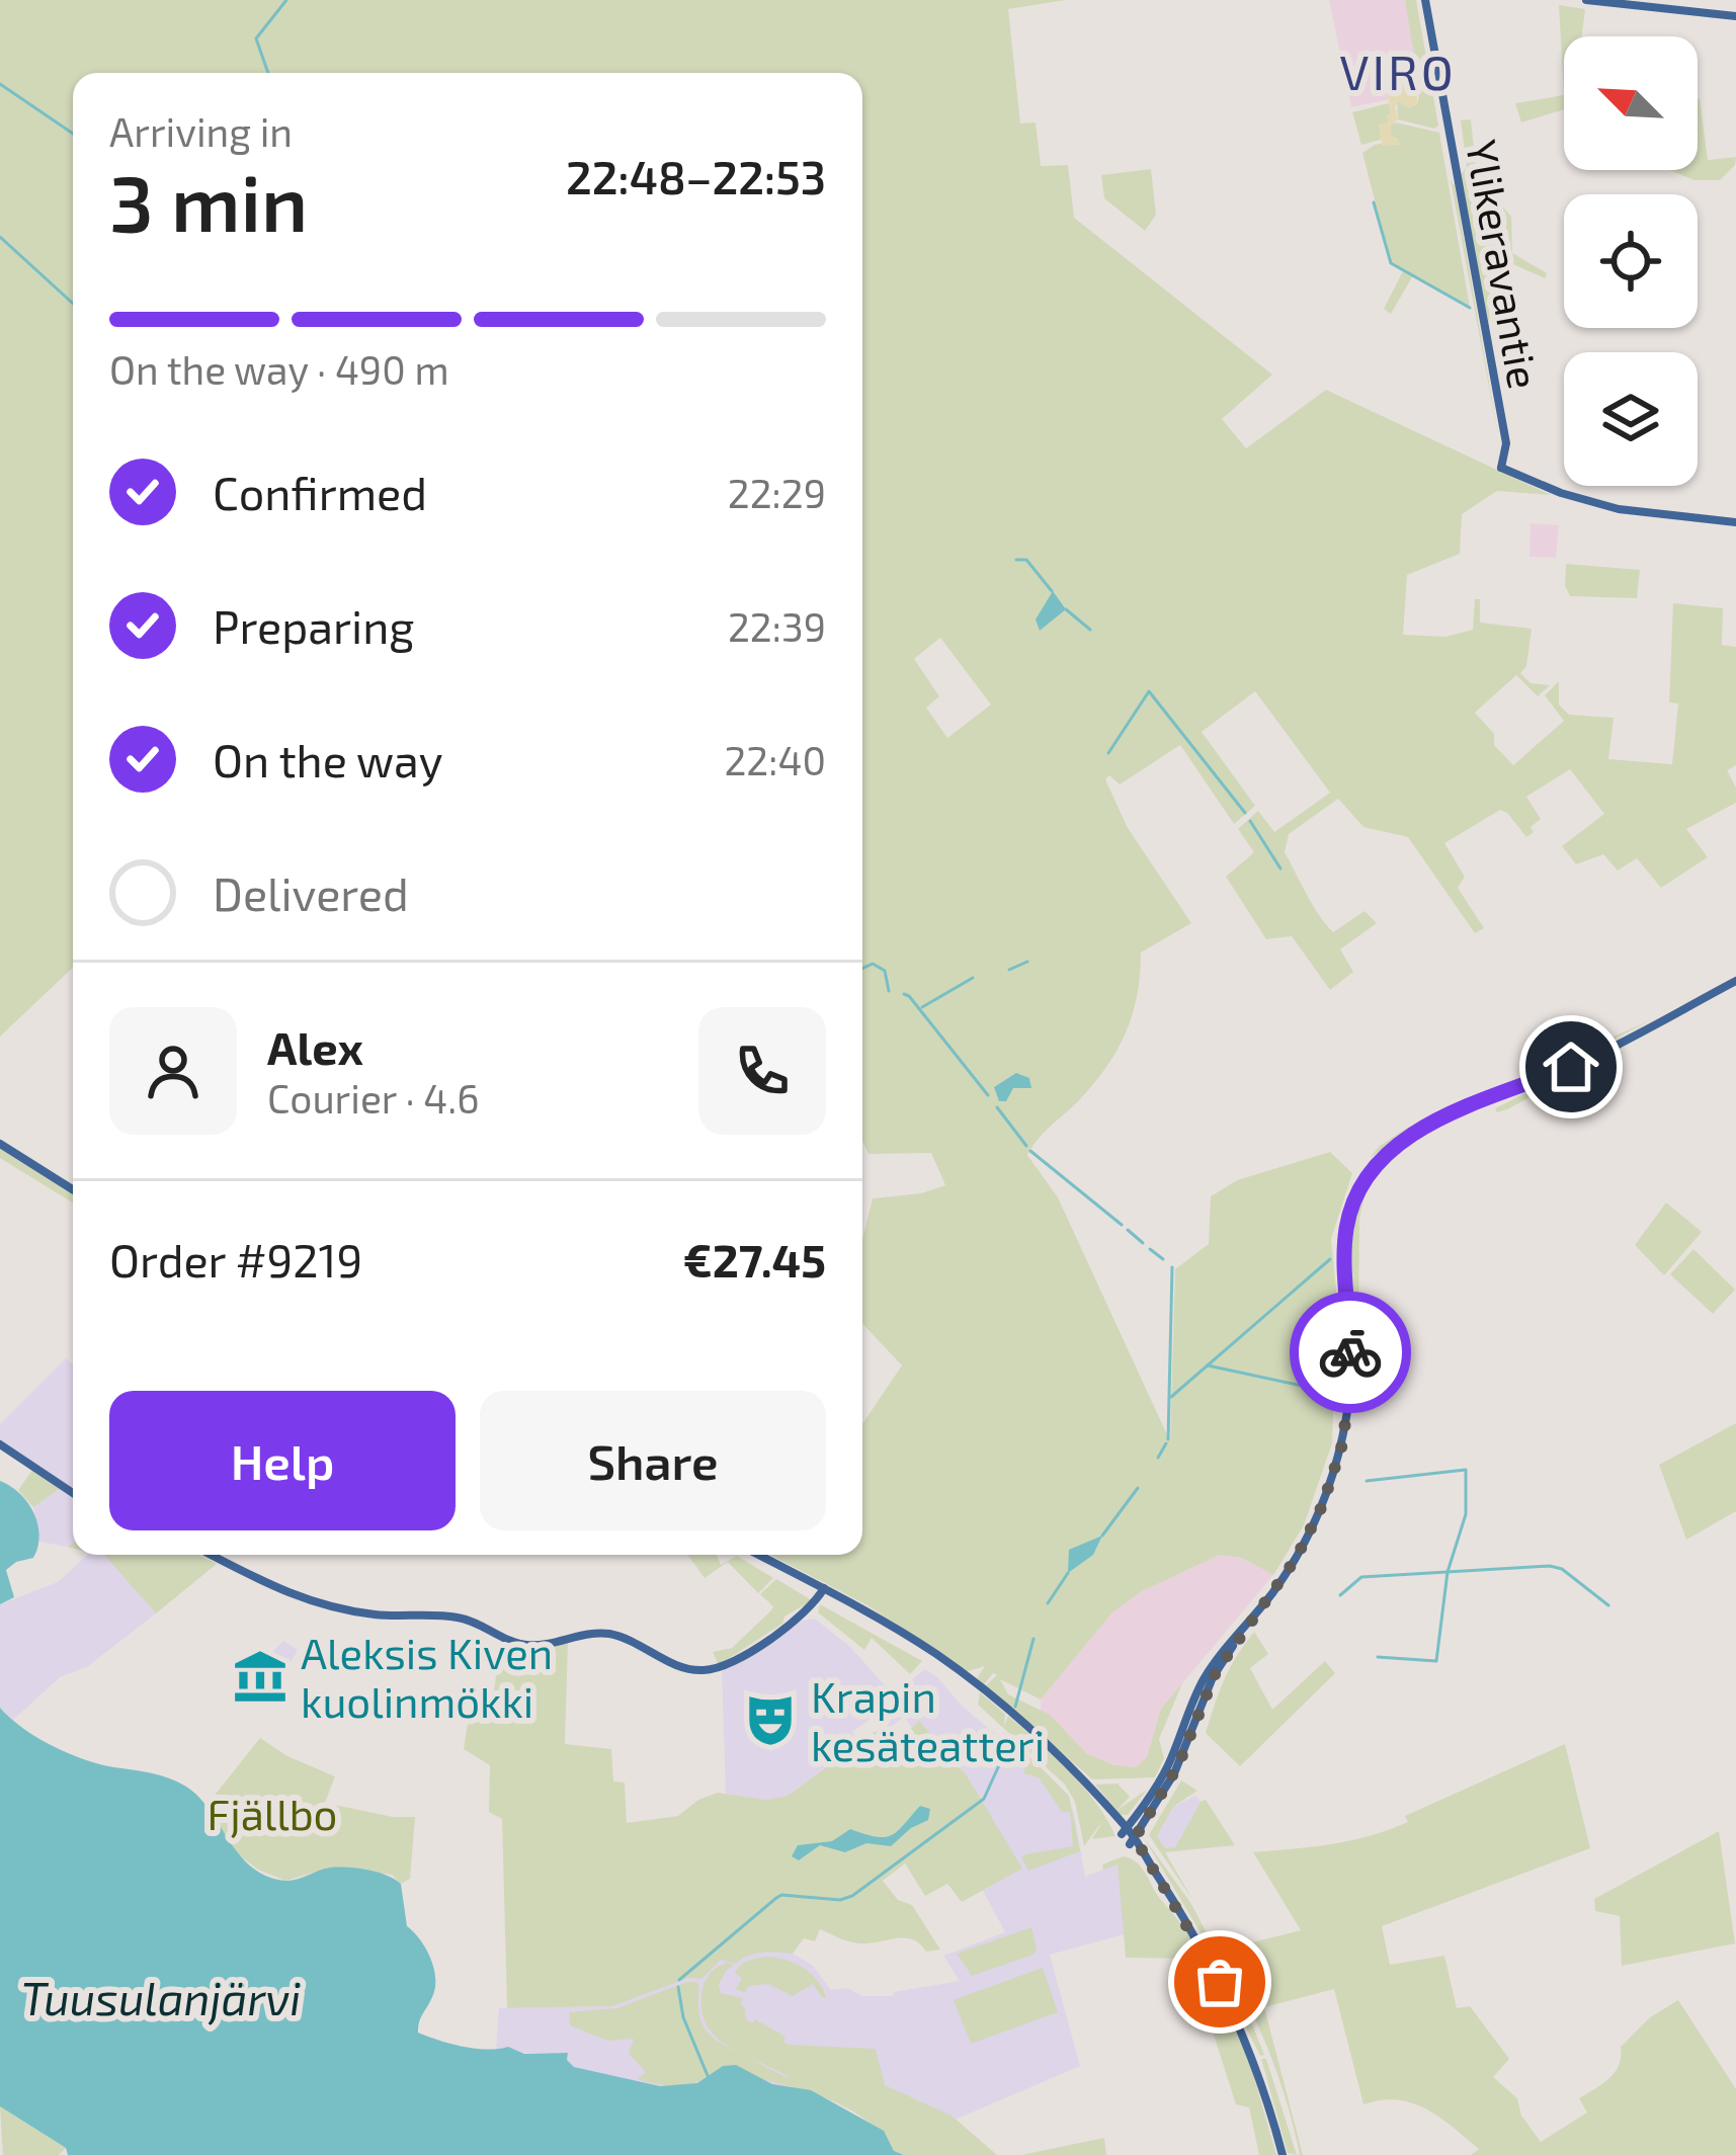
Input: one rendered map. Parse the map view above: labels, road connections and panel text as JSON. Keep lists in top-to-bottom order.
{
  "streets": {
    "main road": ["Ylikeravantie"]
  },
  "districts": ["VIRO"],
  "water": ["Tuusulanjärvi"],
  "parks": ["Fjällbo"],
  "places": {
    "museum": ["Aleksis Kiven kuolinmökki"],
    "theatre": ["Krapin kesäteatteri"]
  },
  "north": "top left",
  "page": {
    "heading": ["3 min", "Arriving in", "22:48–22:53"],
    "panel": [
      "Alex",
      "Courier · 4.6",
      "Order #9219",
      "€27.45"
    ],
    "bar": "On the way · 490 m",
    "list": [
      ["Confirmed", "22:29"],
      ["Preparing", "22:39"],
      ["On the way", "22:40"],
      "Delivered"
    ],
    "buttons": ["Help", "Share"]
  }
}
